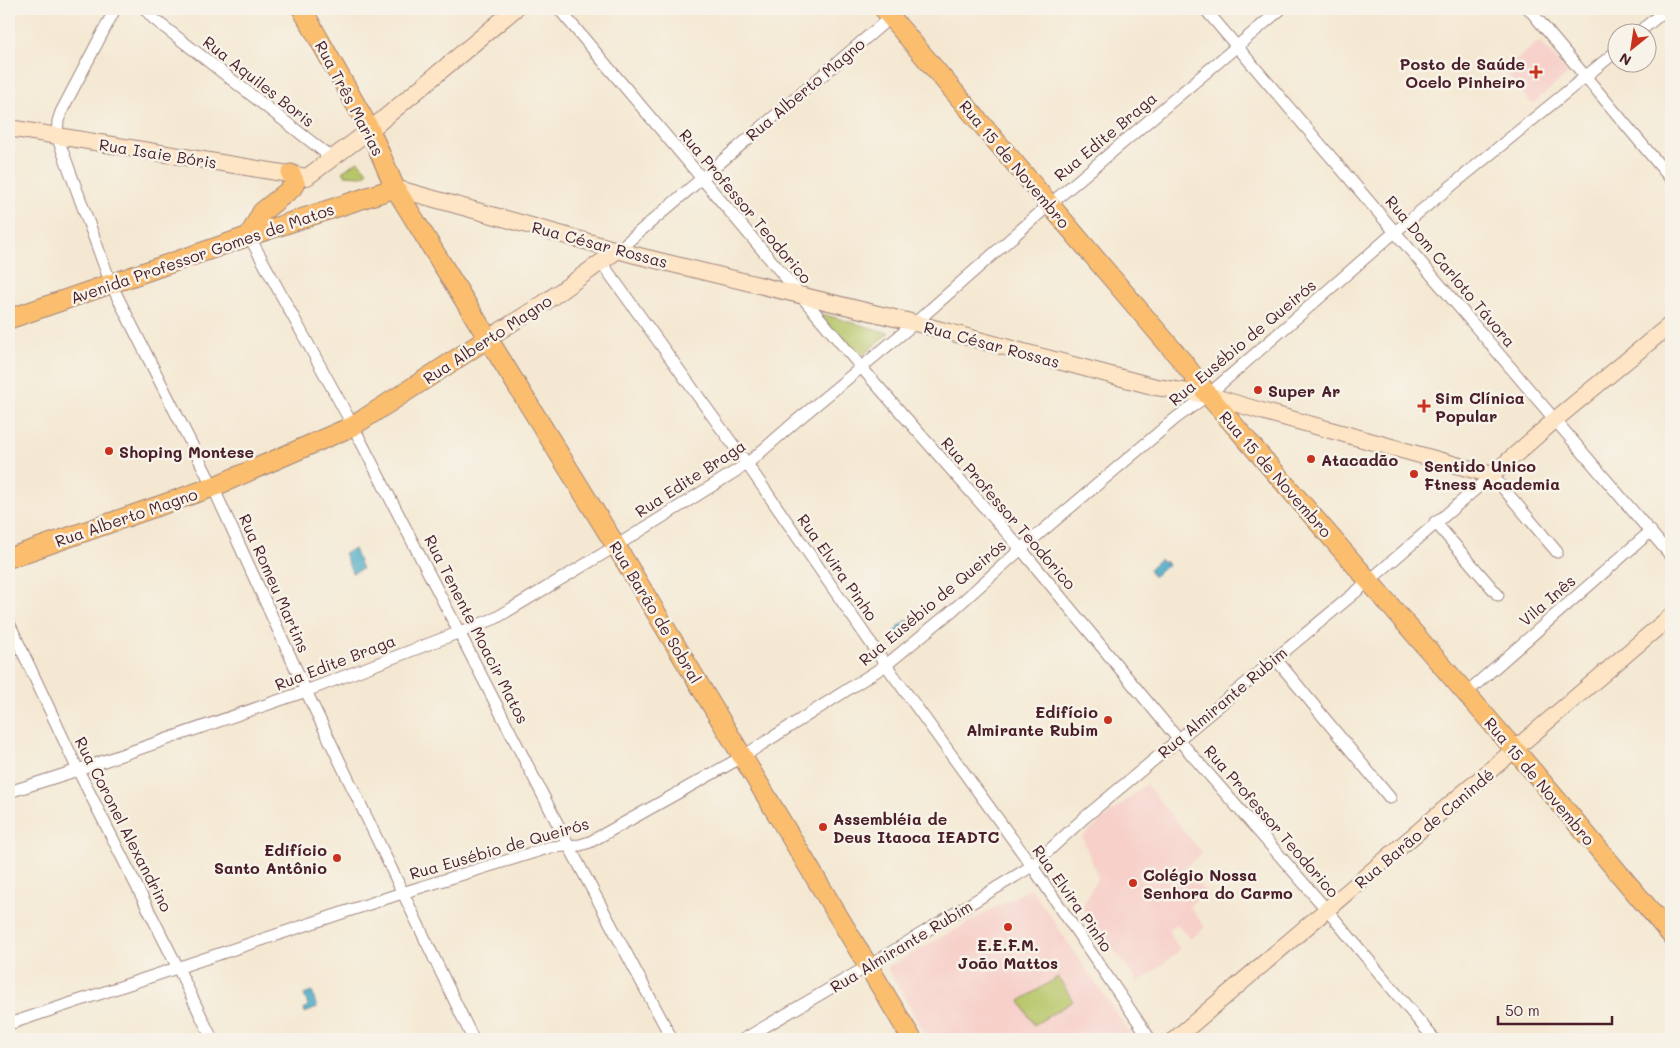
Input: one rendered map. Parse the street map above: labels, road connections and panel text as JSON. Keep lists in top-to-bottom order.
{
  "streets": {
    "main road": [
      "Rua Alberto Magno",
      "Rua Três Marias",
      "Rua Isaie Bóris",
      "Rua 15 de Novembro",
      "Rua César Rossas",
      "Avenida Professor Gomes de Matos",
      "Rua Barão de Sobral",
      "Rua Almirante Rubim",
      "Rua Barão de Canindé"
    ],
    "street": [
      "Rua Aquiles Boris",
      "Rua Edite Braga",
      "Rua Professor Teodorico",
      "Rua Dom Carloto Távora",
      "Rua Eusébio de Queirós",
      "Rua Elvira Pinho",
      "Rua Romeu Martins",
      "Vila Inês",
      "Rua Tenente Moacir Matos",
      "Rua Coronel Alexandrino"
    ]
  },
  "crossings": [
    ["Rua Alberto Magno", "Rua 15 de Novembro"],
    ["Rua Alberto Magno", "Rua Professor Teodorico"],
    ["Rua Alberto Magno", "Rua César Rossas"],
    ["Rua Alberto Magno", "Rua Elvira Pinho"],
    ["Rua Alberto Magno", "Rua Romeu Martins"],
    ["Rua Alberto Magno", "Rua Barão de Sobral"],
    ["Rua Alberto Magno", "Rua Tenente Moacir Matos"],
    ["Rua Três Marias", "Rua César Rossas"],
    ["Rua Três Marias", "Avenida Professor Gomes de Matos"],
    ["Rua Três Marias", "Rua Barão de Sobral"],
    ["Rua Edite Braga", "Rua 15 de Novembro"],
    ["Rua Edite Braga", "Rua Professor Teodorico"],
    ["Rua Edite Braga", "Rua César Rossas"],
    ["Rua Edite Braga", "Rua Dom Carloto Távora"],
    ["Rua Edite Braga", "Rua Elvira Pinho"],
    ["Rua Edite Braga", "Rua Romeu Martins"],
    ["Rua Edite Braga", "Rua Barão de Sobral"],
    ["Rua Edite Braga", "Rua Tenente Moacir Matos"],
    ["Rua Edite Braga", "Rua Coronel Alexandrino"],
    ["Rua Isaie Bóris", "Rua Romeu Martins"],
    ["Rua 15 de Novembro", "Rua César Rossas"],
    ["Rua 15 de Novembro", "Rua Eusébio de Queirós"],
    ["Rua 15 de Novembro", "Vila Inês"],
    ["Rua 15 de Novembro", "Rua Almirante Rubim"],
    ["Rua 15 de Novembro", "Rua Barão de Canindé"],
    ["Rua Professor Teodorico", "Rua César Rossas"],
    ["Rua Professor Teodorico", "Rua Eusébio de Queirós"],
    ["Rua Professor Teodorico", "Rua Almirante Rubim"],
    ["Rua Professor Teodorico", "Rua Barão de Canindé"],
    ["Rua César Rossas", "Avenida Professor Gomes de Matos"],
    ["Rua César Rossas", "Rua Eusébio de Queirós"],
    ["Rua César Rossas", "Rua Barão de Sobral"],
    ["Rua César Rossas", "Rua Almirante Rubim"],
    ["Avenida Professor Gomes de Matos", "Rua Romeu Martins"],
    ["Avenida Professor Gomes de Matos", "Rua Barão de Sobral"],
    ["Avenida Professor Gomes de Matos", "Rua Tenente Moacir Matos"],
    ["Rua Dom Carloto Távora", "Rua Eusébio de Queirós"],
    ["Rua Dom Carloto Távora", "Vila Inês"],
    ["Rua Dom Carloto Távora", "Rua Almirante Rubim"],
    ["Rua Eusébio de Queirós", "Rua Elvira Pinho"],
    ["Rua Eusébio de Queirós", "Rua Romeu Martins"],
    ["Rua Eusébio de Queirós", "Rua Barão de Sobral"],
    ["Rua Eusébio de Queirós", "Rua Tenente Moacir Matos"],
    ["Rua Eusébio de Queirós", "Rua Coronel Alexandrino"],
    ["Rua Elvira Pinho", "Rua Almirante Rubim"],
    ["Rua Barão de Sobral", "Rua Almirante Rubim"]
  ],
  "places": {
    "health": ["Posto de Saúde Ocelo Pinheiro", "Sim Clínica Popular"],
    "other": [
      "Super Ar",
      "Shoping Montese",
      "Atacadão",
      "Sentido Unico Ftness Academia",
      "Edifício Almirante Rubim",
      "Assembléia de Deus Itaoca IEADTC",
      "Edifício Santo Antônio",
      "Colégio Nossa Senhora do Carmo",
      "E.E.F.M. João Mattos"
    ]
  },
  "scale_bar": "50 m",
  "north": "bottom left"
}
